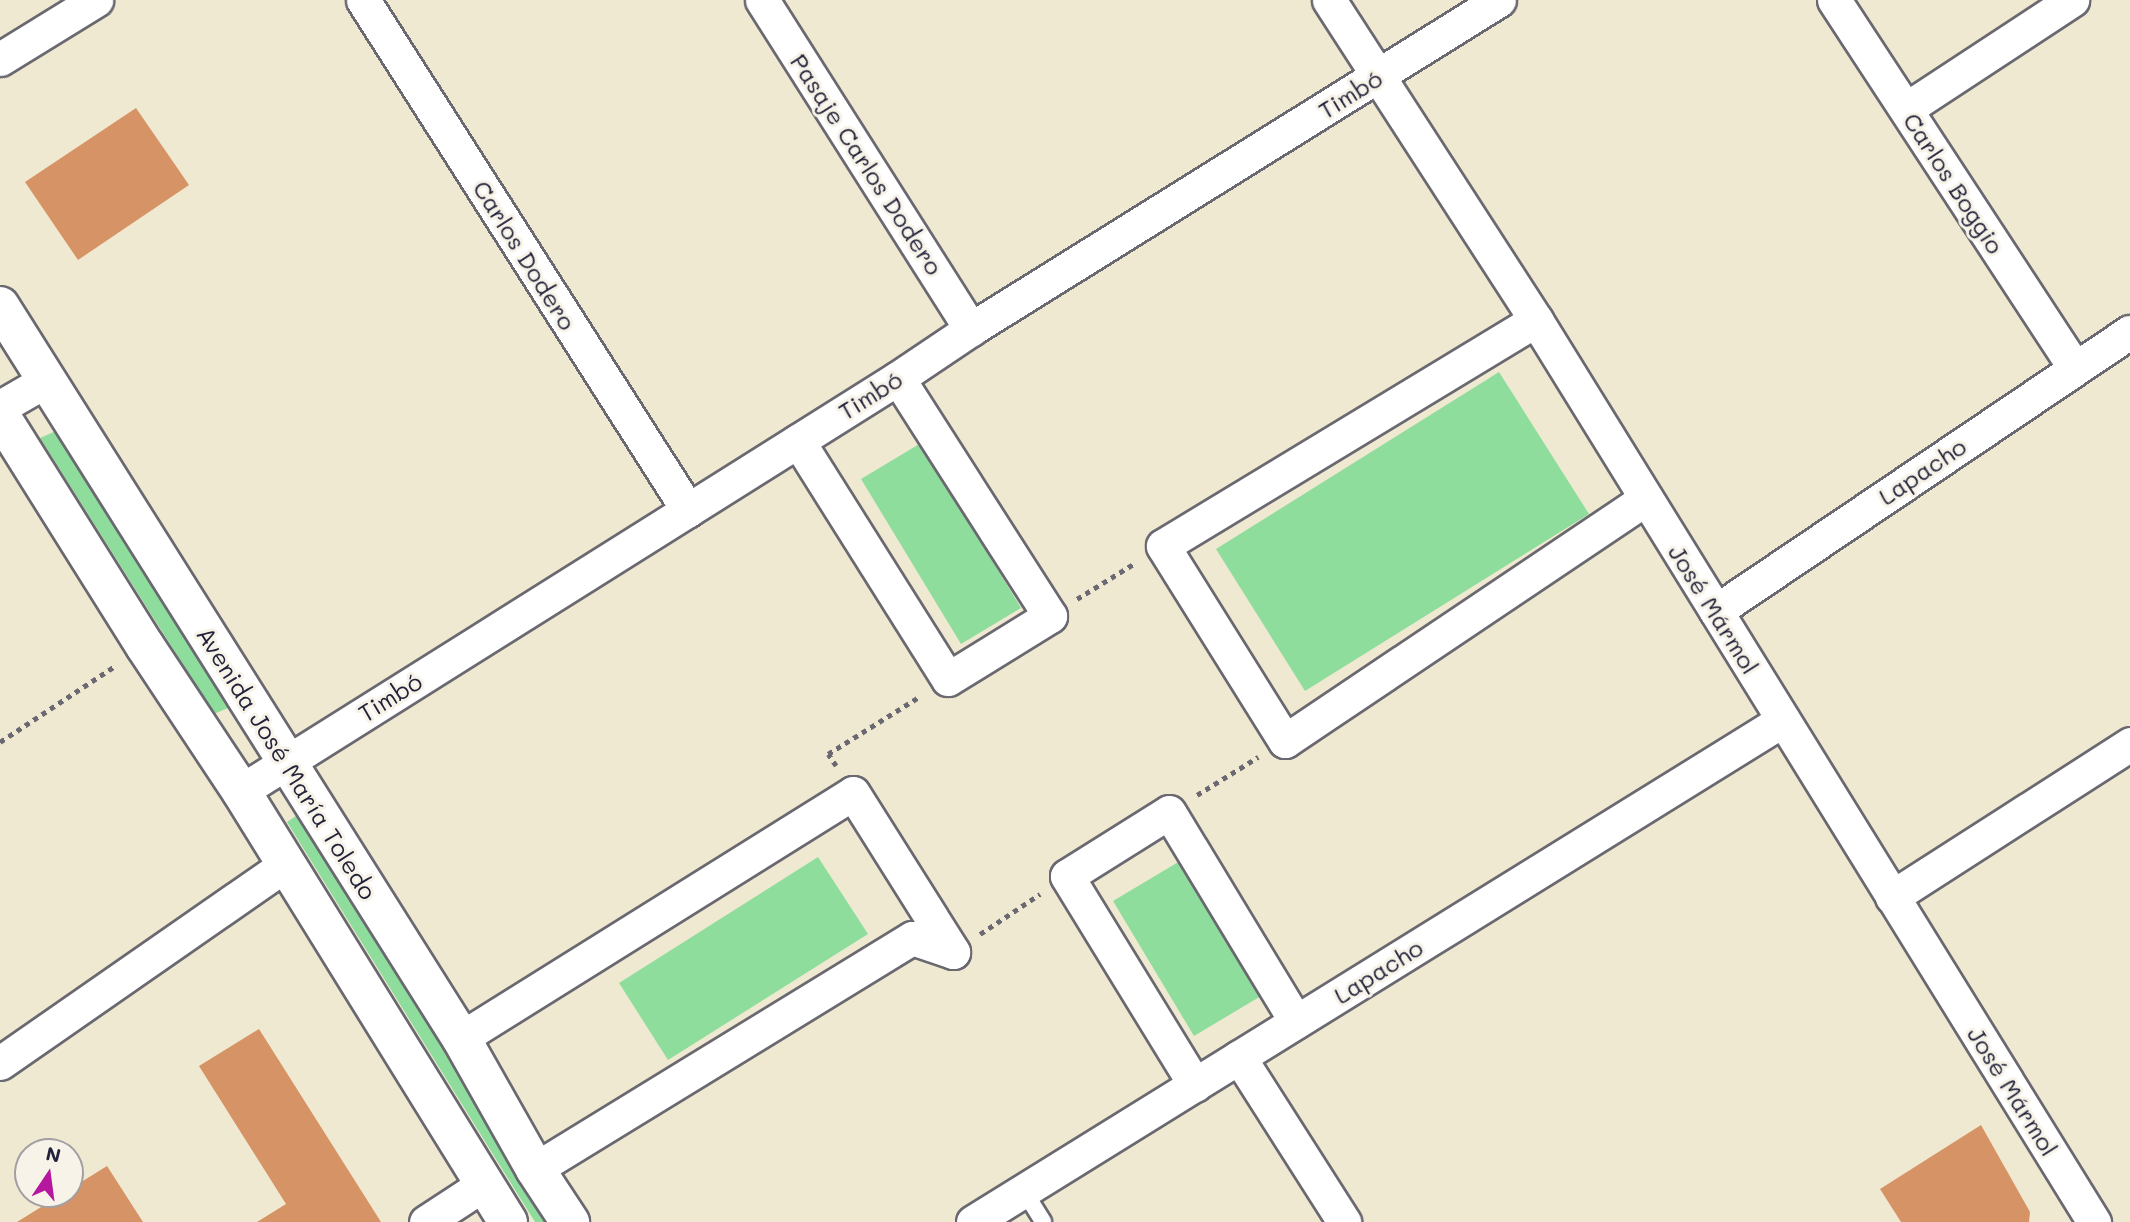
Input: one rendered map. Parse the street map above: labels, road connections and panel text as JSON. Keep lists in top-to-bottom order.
{
  "streets": {
    "main road": ["Avenida José María Toledo"],
    "street": [
      "Timbó",
      "Pasaje Carlos Dodero",
      "Carlos Boggio",
      "Carlos Dodero",
      "Lapacho",
      "José Mármol"
    ]
  },
  "crossings": [
    ["Timbó", "Pasaje Carlos Dodero"],
    ["Timbó", "Carlos Dodero"],
    ["Timbó", "José Mármol"],
    ["Timbó", "Avenida José María Toledo"],
    ["Carlos Boggio", "Lapacho"],
    ["Lapacho", "José Mármol"]
  ],
  "north": "top"
}
